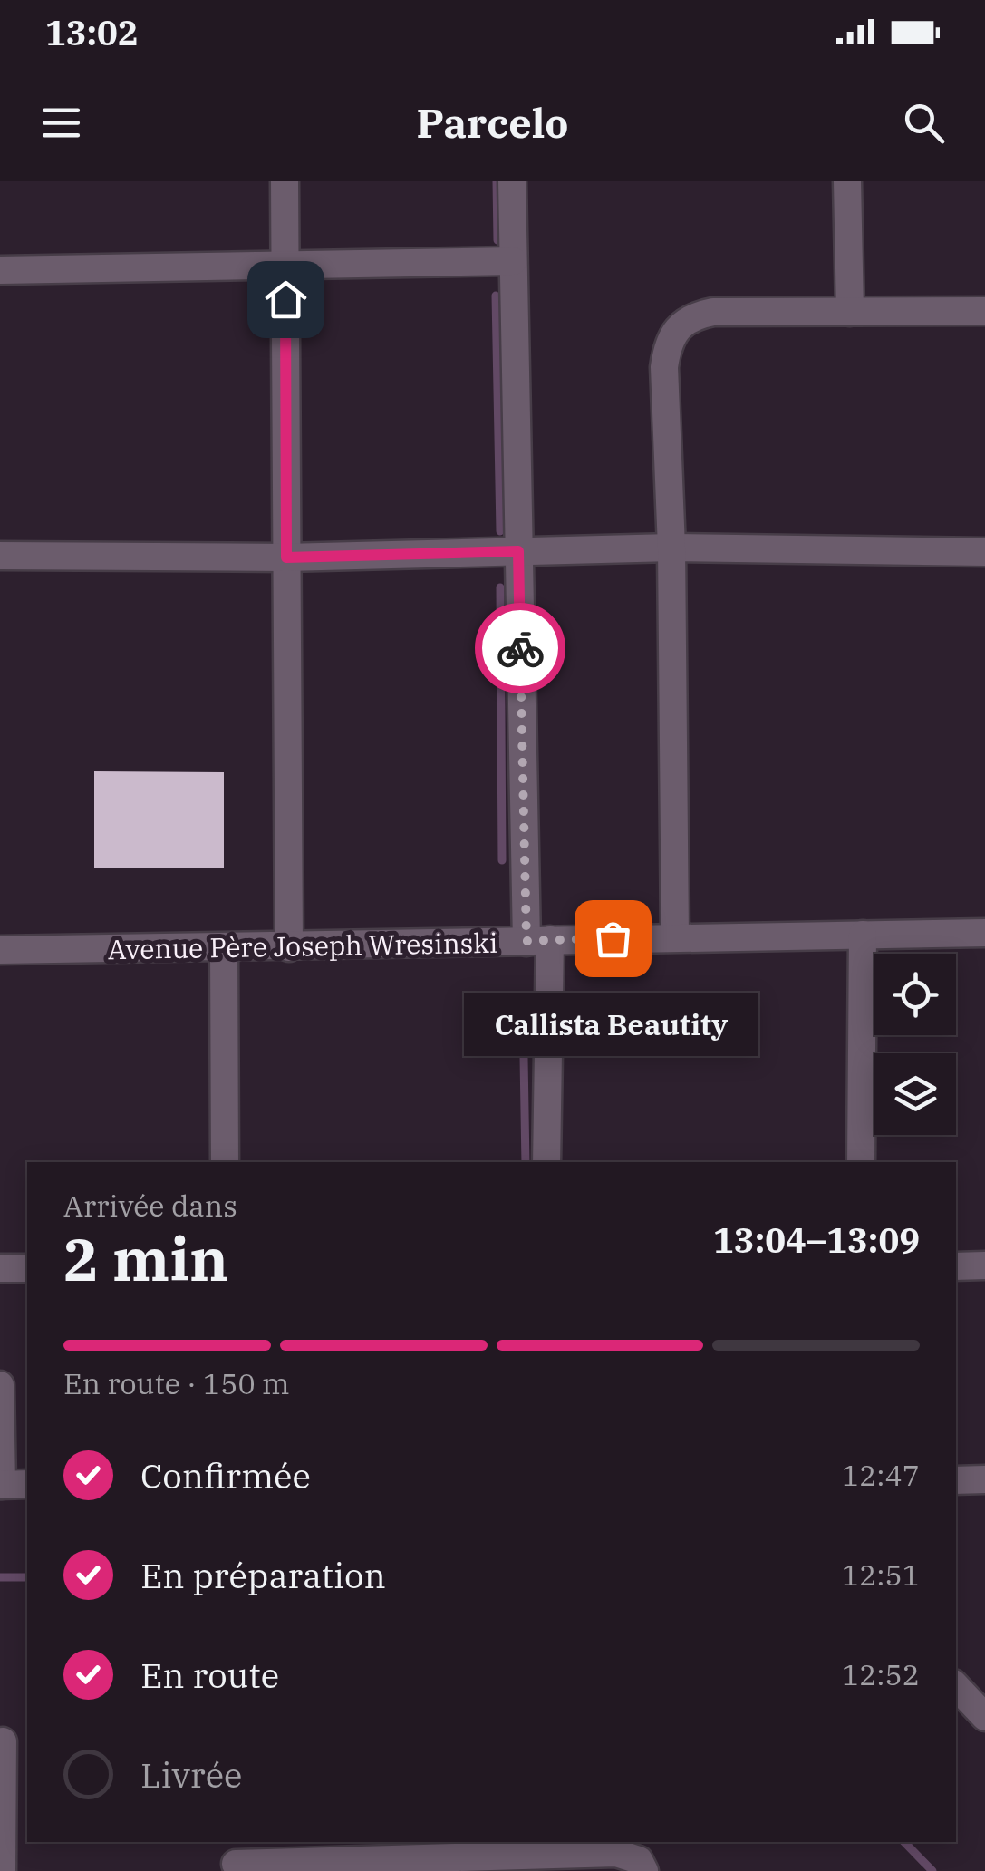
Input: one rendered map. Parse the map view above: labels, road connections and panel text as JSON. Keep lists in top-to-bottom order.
{
  "streets": {
    "street": ["Avenue Père Joseph Wresinski"]
  },
  "places": ["Callista Beautity"],
  "page": {
    "status": "13:02",
    "header": "Parcelo",
    "bubble": "Callista Beautity",
    "heading": ["2 min", "Arrivée dans", "13:04–13:09"],
    "bar": "En route · 150 m",
    "list": [
      ["Confirmée", "12:47"],
      ["En préparation", "12:51"],
      ["En route", "12:52"],
      "Livrée"
    ]
  }
}
